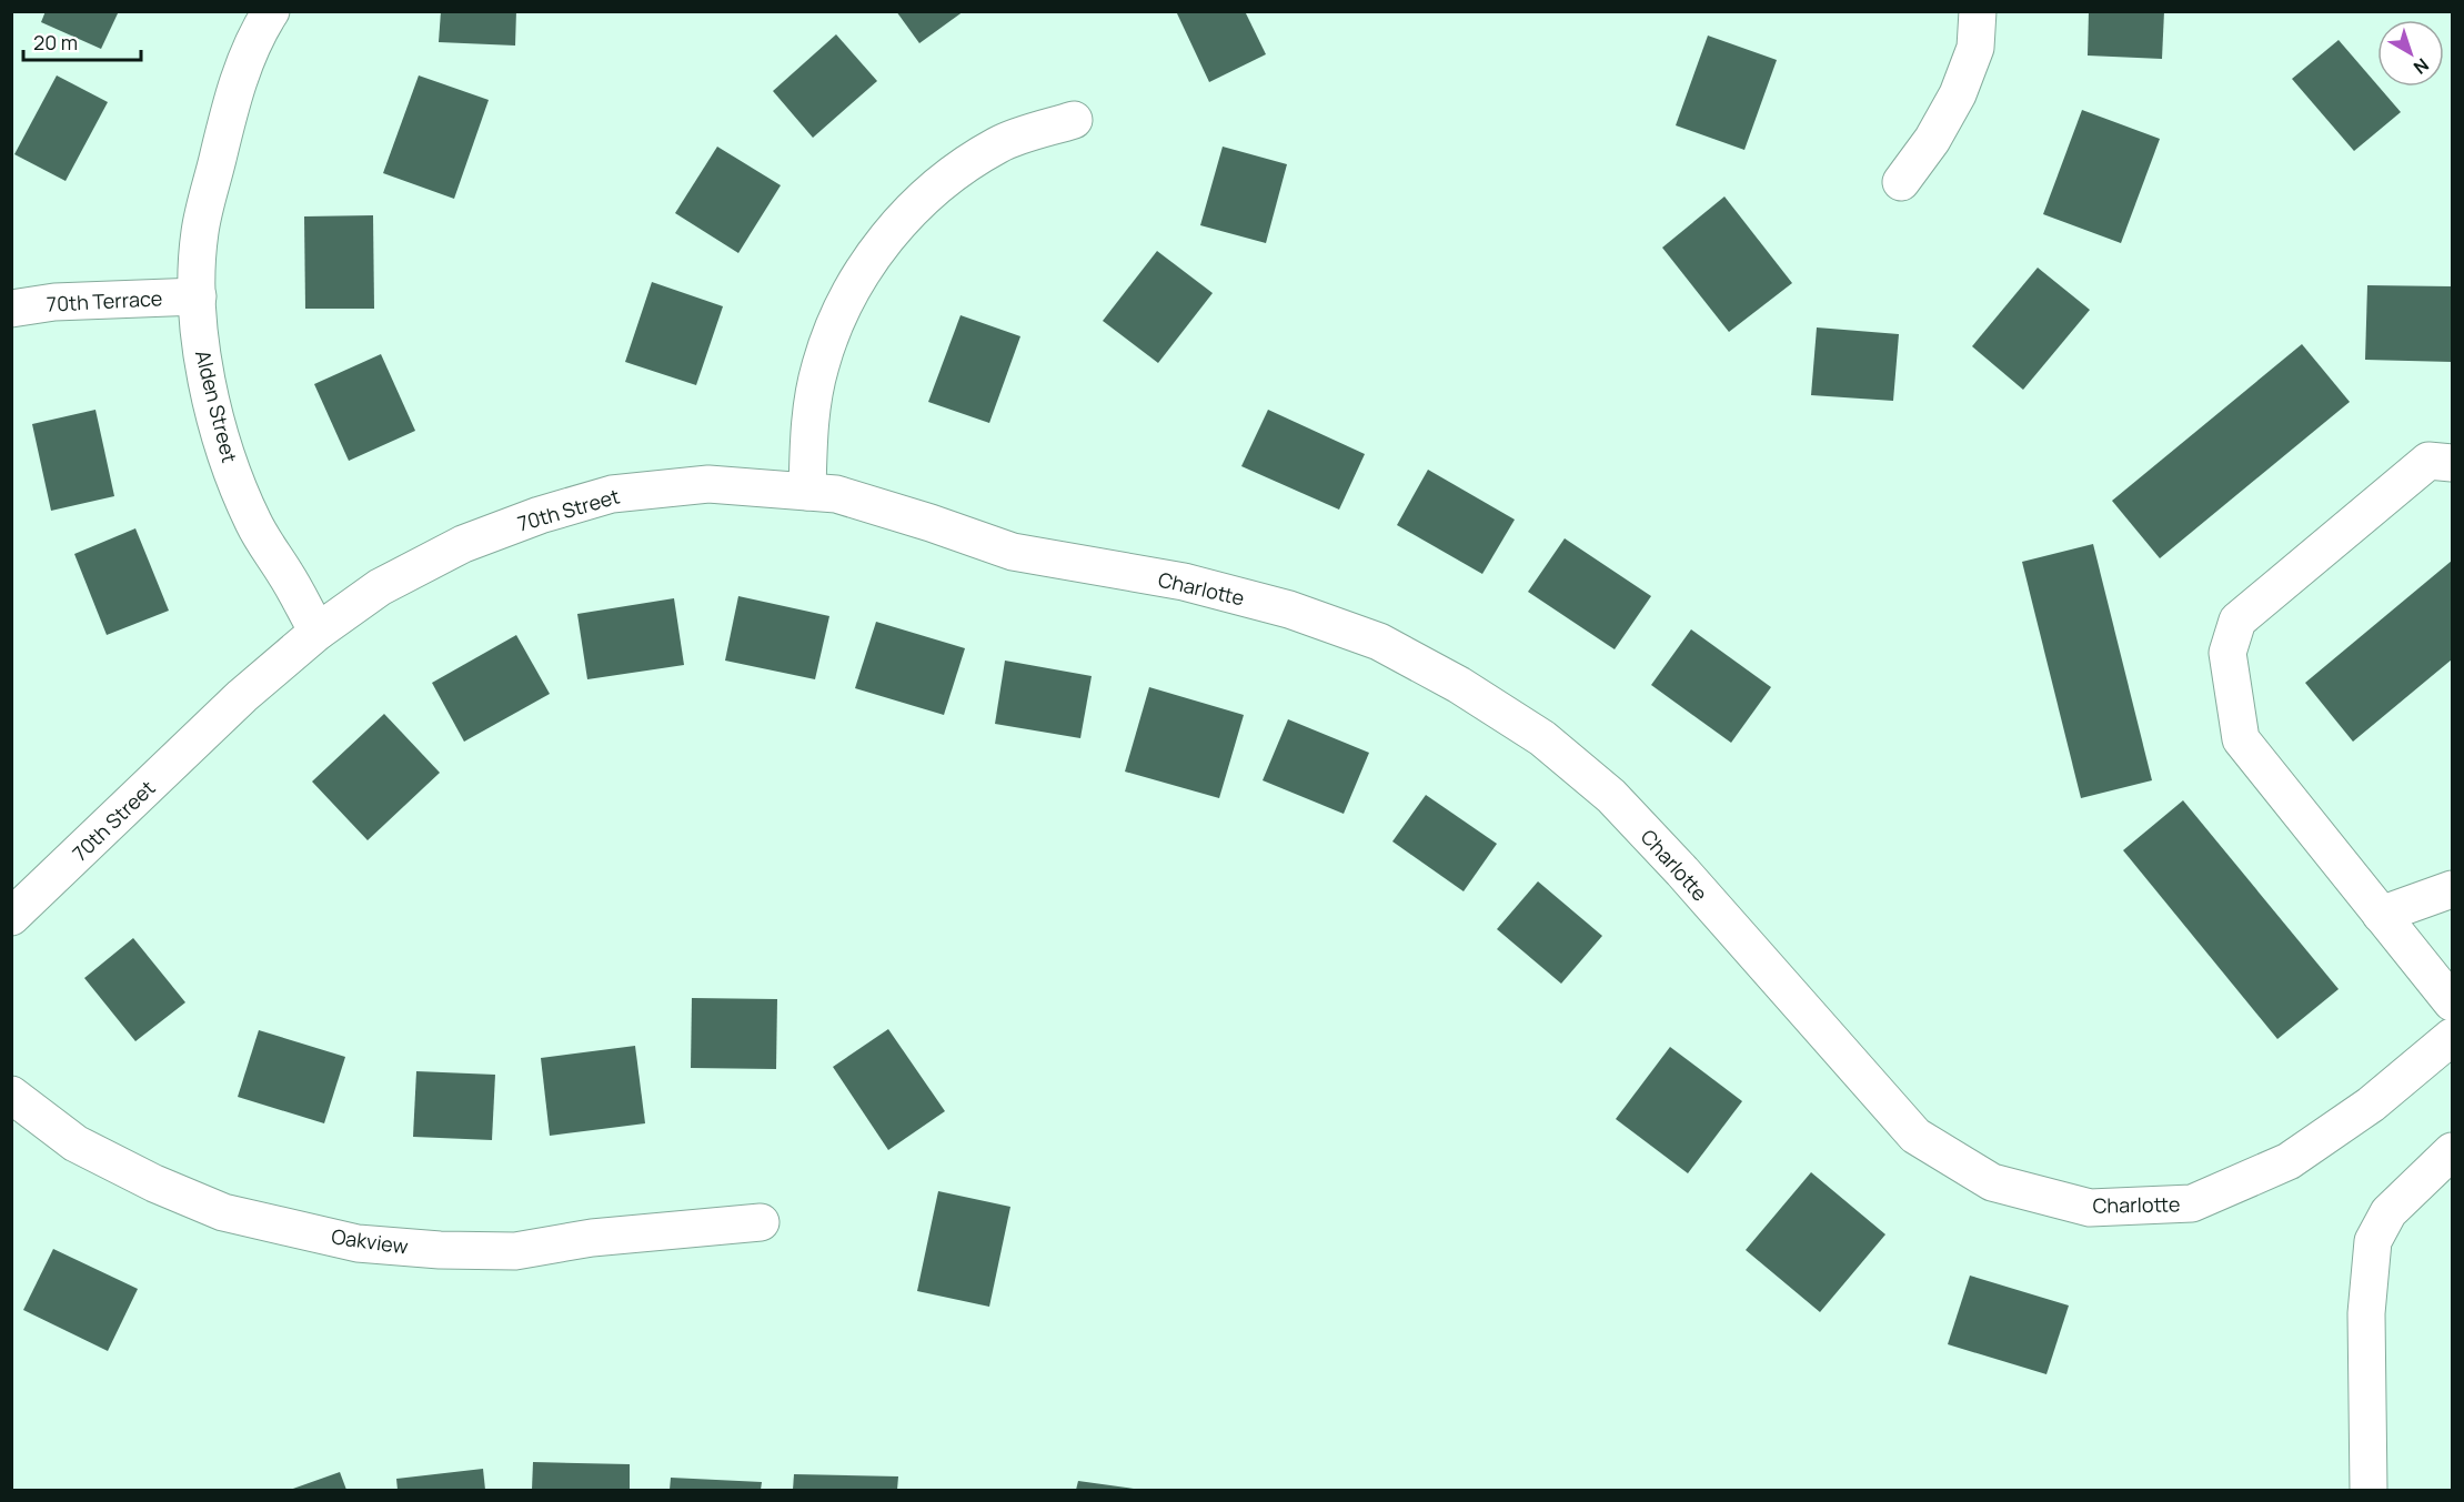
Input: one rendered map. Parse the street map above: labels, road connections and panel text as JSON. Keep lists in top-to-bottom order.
{
  "streets": {
    "street": [
      "70th Terrace",
      "Alden Street",
      "70th Street",
      "Charlotte",
      "Oakview"
    ]
  },
  "crossings": [
    ["70th Terrace", "Alden Street"],
    ["Alden Street", "70th Street"],
    ["70th Street", "Charlotte"]
  ],
  "scale_bar": "20 m",
  "north": "bottom right"
}
